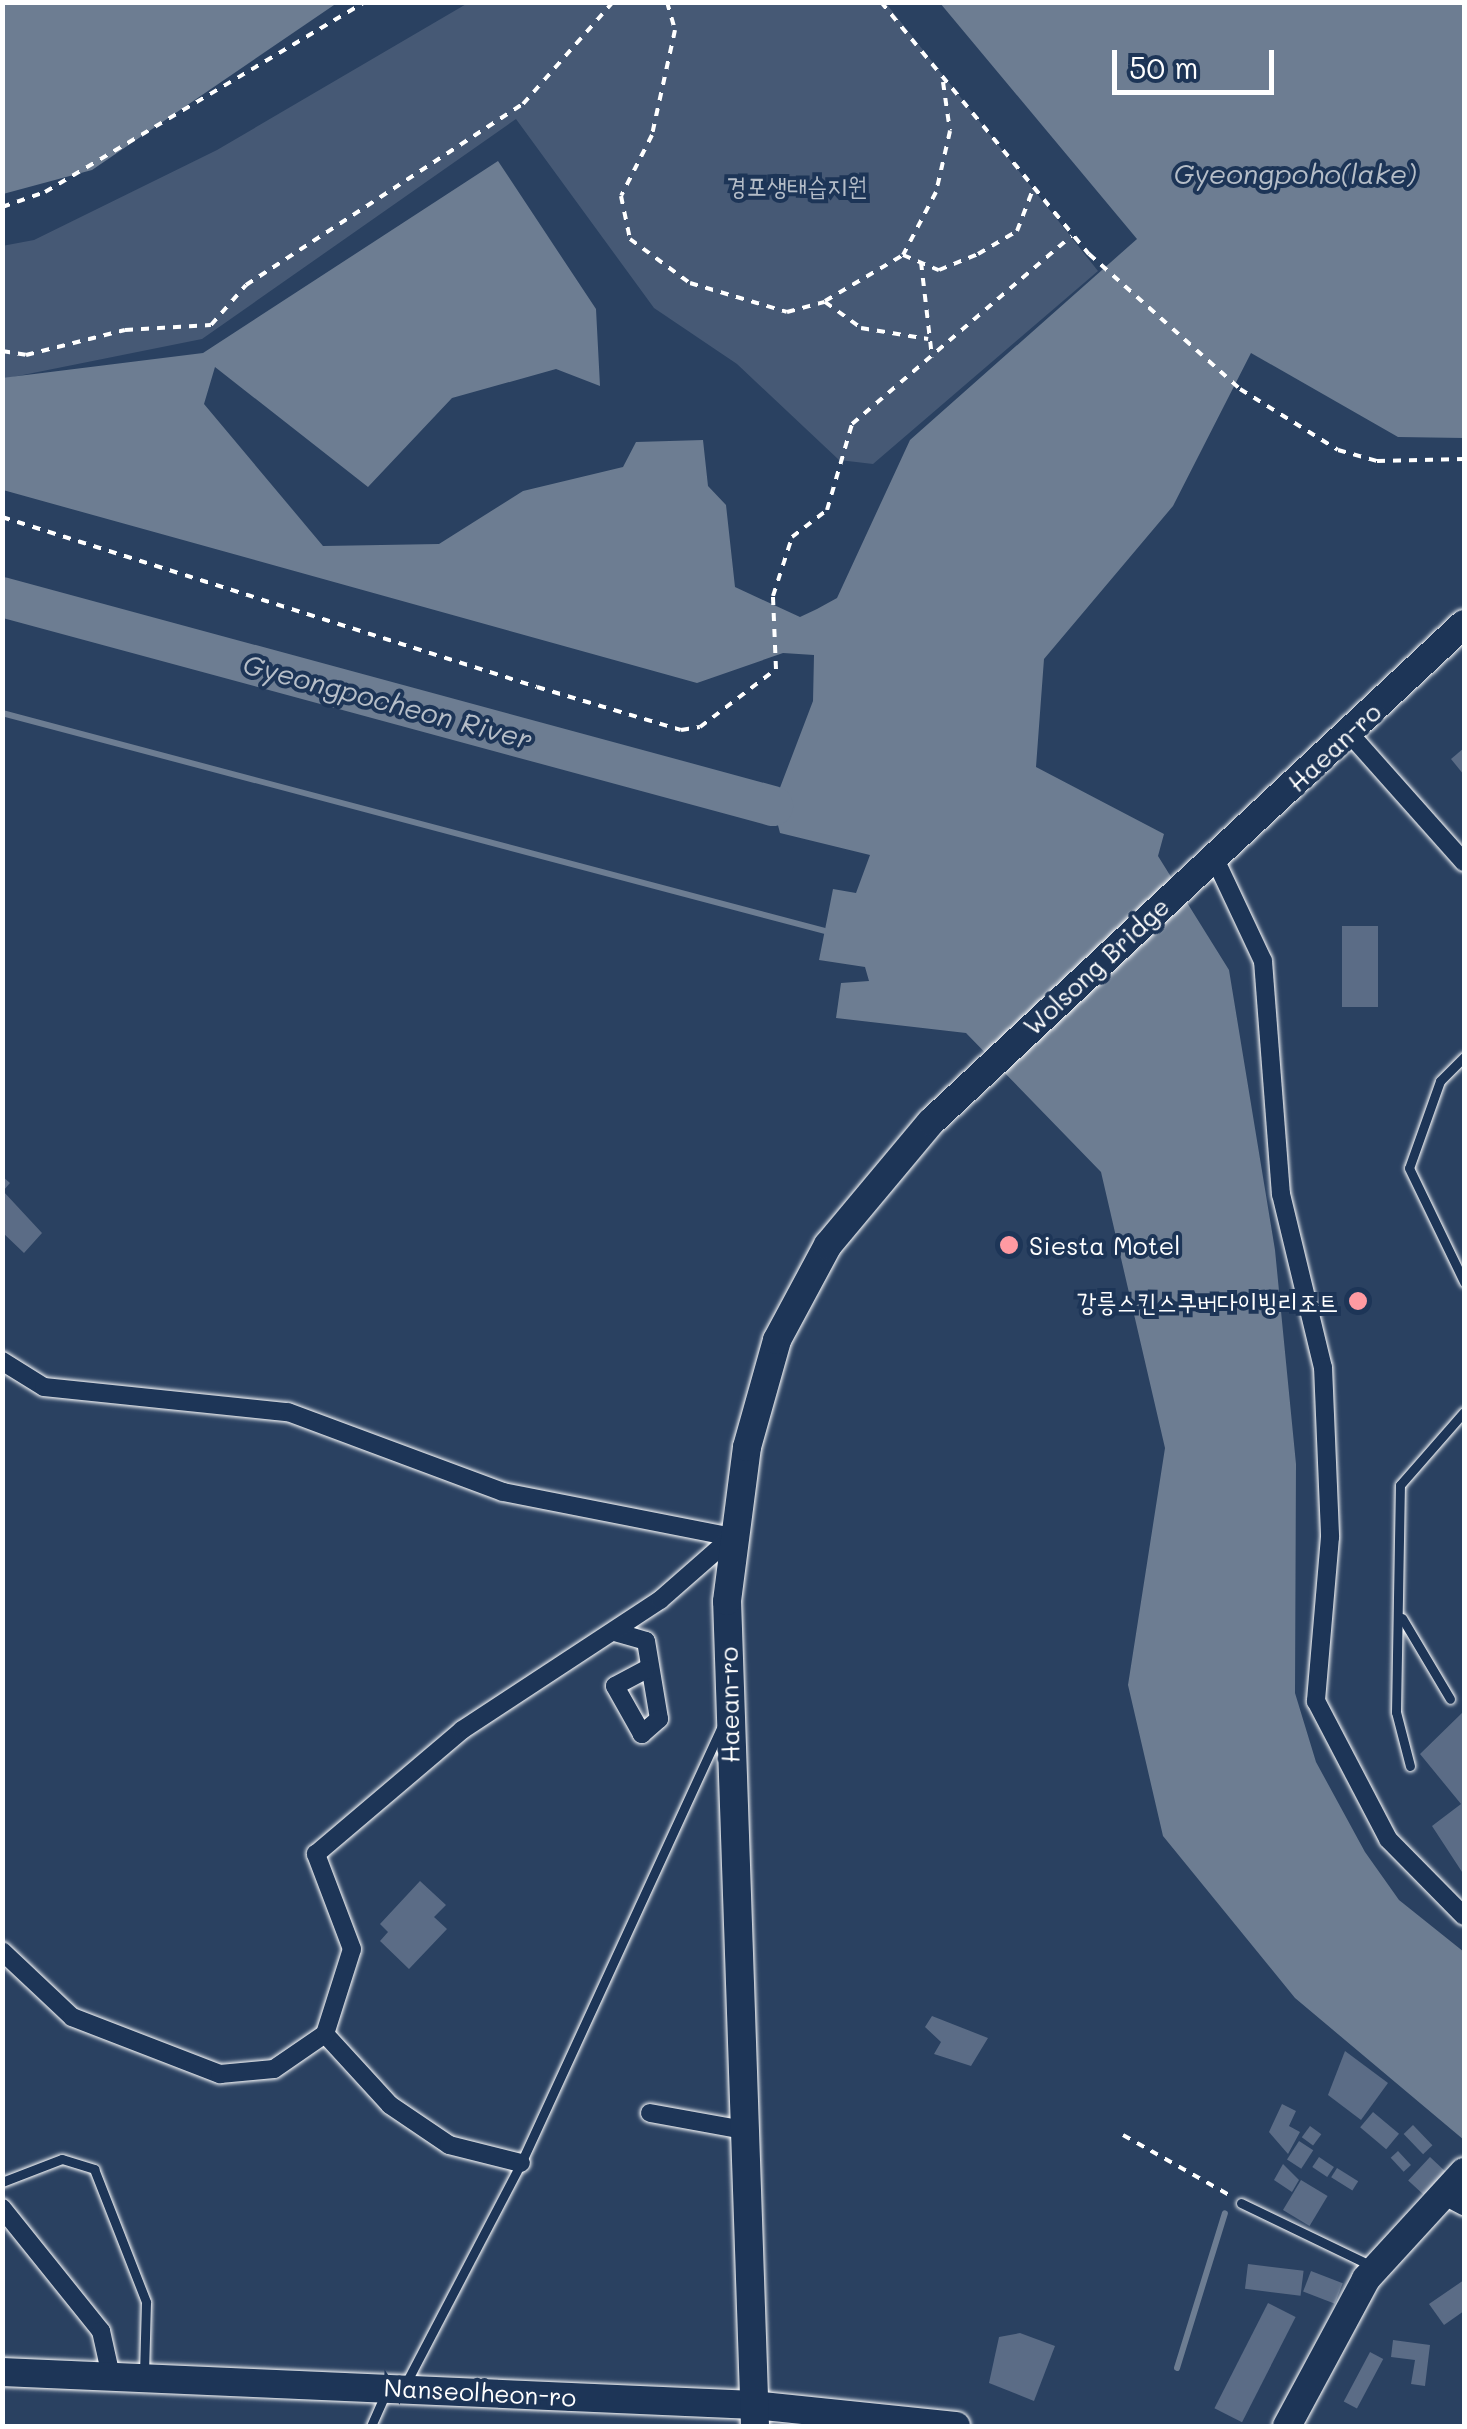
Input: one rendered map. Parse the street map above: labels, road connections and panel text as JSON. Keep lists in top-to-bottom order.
{
  "streets": {
    "street": ["Haean-ro", "Wolsong Bridge", "Nanseolheon-ro"]
  },
  "crossings": [
    ["Haean-ro", "Wolsong Bridge"],
    ["Haean-ro", "Nanseolheon-ro"]
  ],
  "water": ["Gyeongpoho(lake)", "Gyeongpocheon River"],
  "parks": ["경포생태습지원"],
  "places": ["Siesta Motel", "강릉스킨스쿠버다이빙리조트"],
  "scale_bar": "50 m"
}
